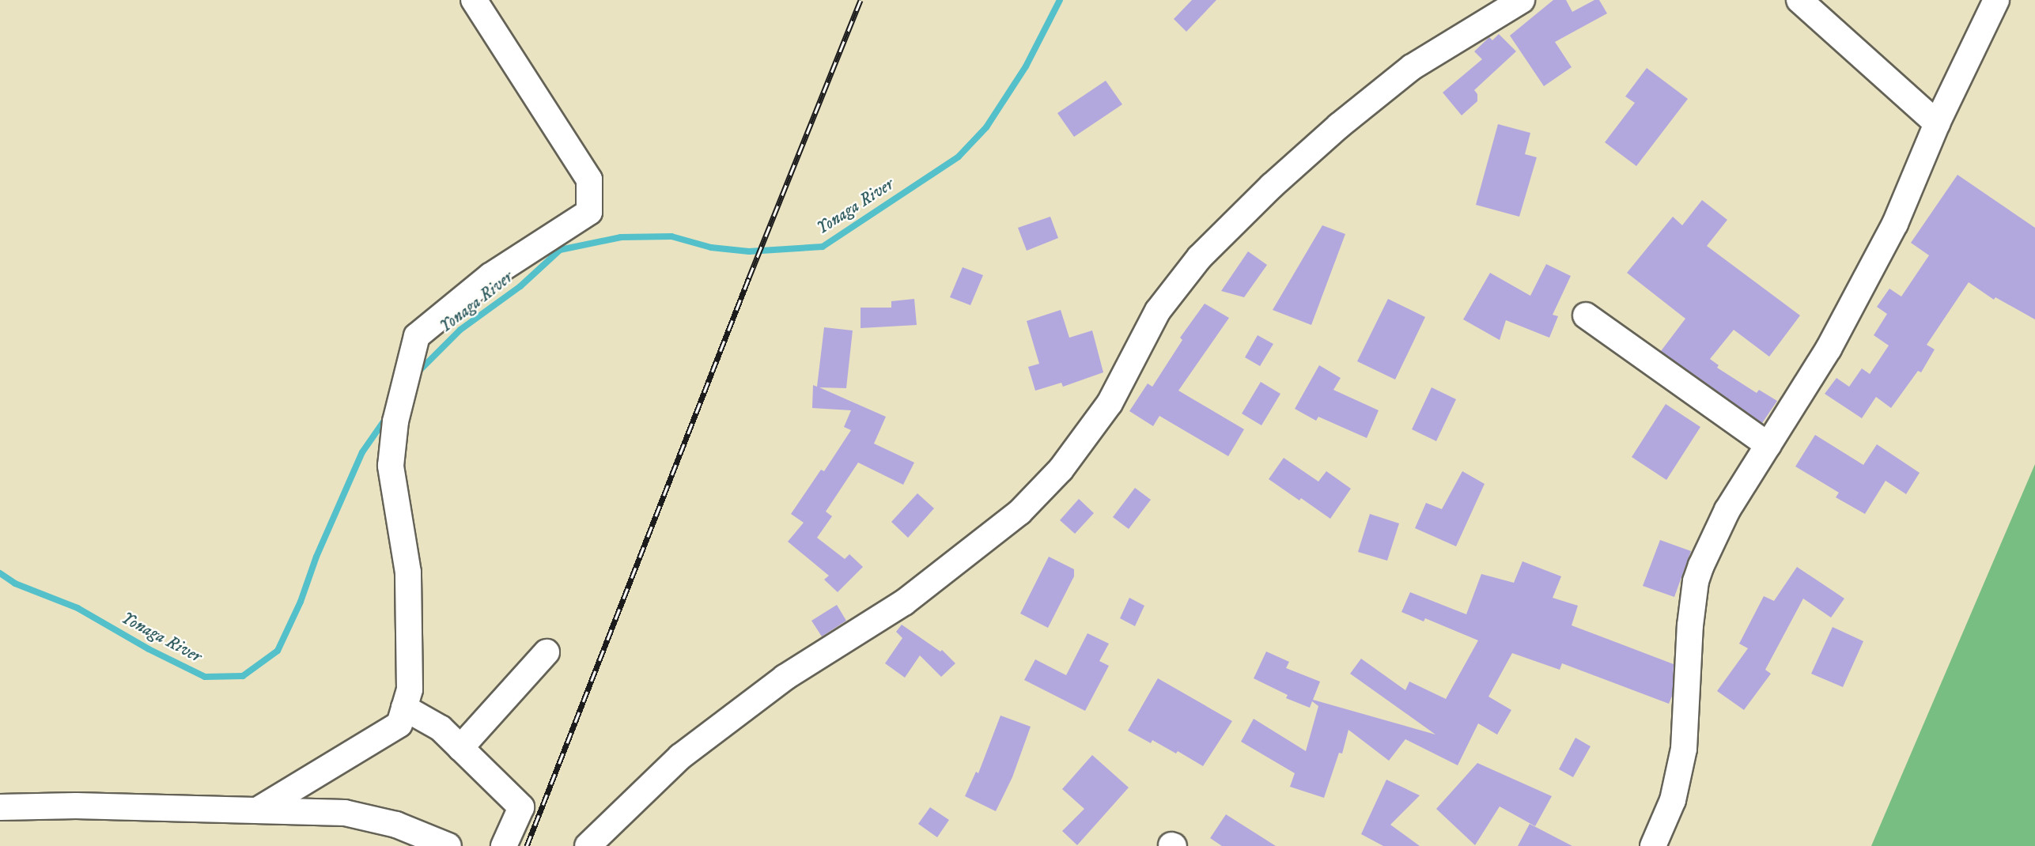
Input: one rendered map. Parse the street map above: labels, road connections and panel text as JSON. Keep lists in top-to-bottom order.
{
  "water": ["Yonaga River"]
}
